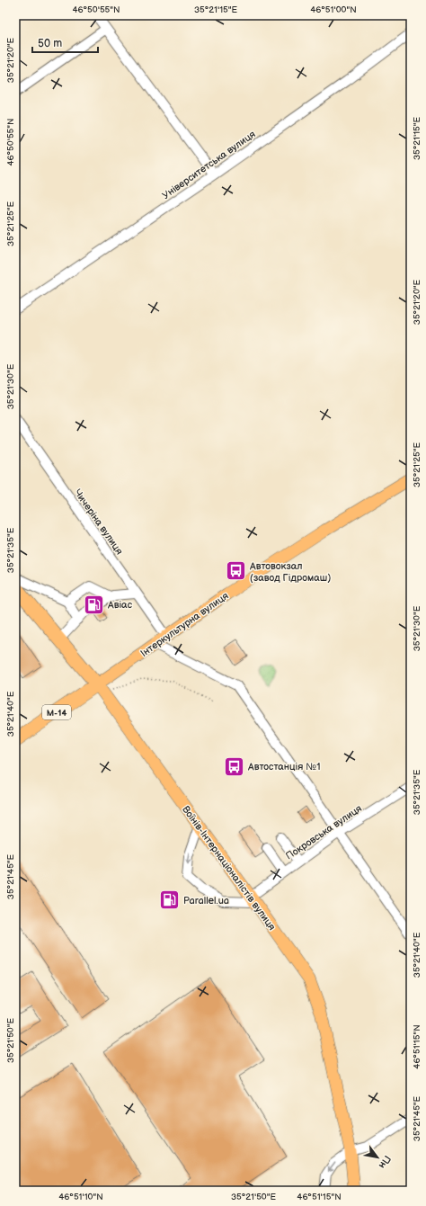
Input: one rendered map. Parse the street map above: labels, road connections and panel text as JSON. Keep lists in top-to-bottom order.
{
  "streets": {
    "highway": ["Інтеркультурна вулиця", "М-14", "Воїнів-Інтернаціоналістів вулиця"],
    "street": ["Університетська вулиця", "Чичеріна вулиця", "Покровська вулиця"]
  },
  "crossings": [
    ["Чичеріна вулиця", "Інтеркультурна вулиця"],
    ["Інтеркультурна вулиця", "Воїнів-Інтернаціоналістів вулиця"],
    ["Покровська вулиця", "Воїнів-Інтернаціоналістів вулиця"]
  ],
  "places": {
    "bus stop": ["Автовокзал (завод Гідромаш)", "Автостанція №1"],
    "fuel station": ["Авіас", "Parallel.ua"]
  },
  "scale_bar": "50 m",
  "north": "bottom right",
  "coordinates": [
    "46°50'55\"N",
    "35°21'15\"E",
    "46°51'00\"N",
    "35°21'20\"E",
    "35°21'25\"E",
    "35°21'30\"E",
    "35°21'35\"E",
    "35°21'40\"E",
    "35°21'45\"E",
    "35°21'50\"E",
    "46°51'15\"N",
    "46°51'10\"N"
  ]
}
